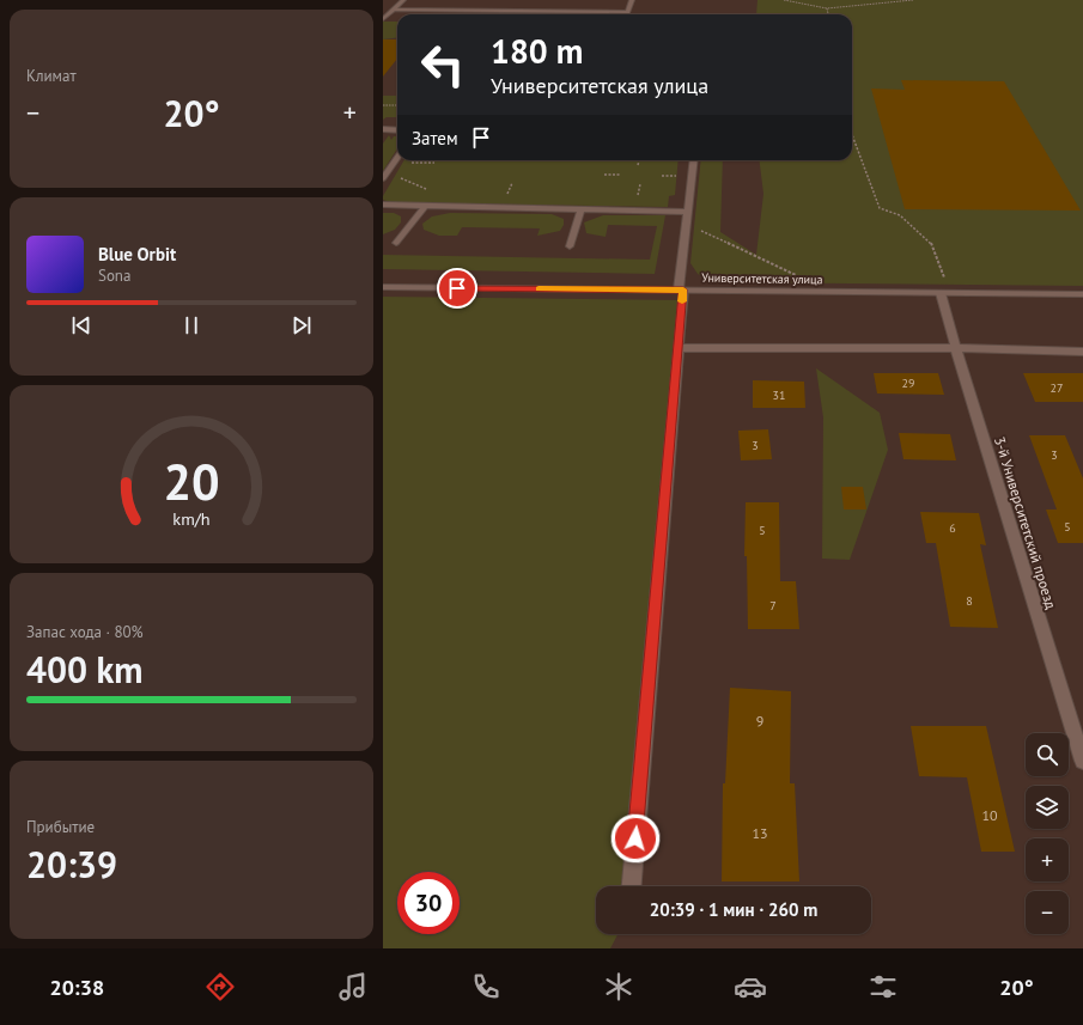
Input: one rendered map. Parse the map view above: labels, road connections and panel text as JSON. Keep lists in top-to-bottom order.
{
  "streets": {
    "street": ["Университетская улица", "3-й Университетский проезд"]
  },
  "crossings": [
    ["Университетская улица", "3-й Университетский проезд"]
  ],
  "house_numbers": [
    "29",
    "27",
    "31",
    "3",
    "3",
    "5",
    "6",
    "5",
    "8",
    "7",
    "9",
    "10",
    "13"
  ],
  "page": {
    "tile": [
      "Климат",
      ["Запас хода · 80%", "400 km"],
      ["Прибытие", "20:39"]
    ],
    "turn": ["180 m", "Университетская улица"],
    "heat": ["−", "20°", "+"],
    "then": "Затем",
    "song": ["Blue Orbit", "Sona"],
    "map_buttons": ["+", "−"],
    "limit": "30",
    "trip": "20:39 · 1 мин · 260 m",
    "tabs": ["20:38", "20°"],
    "gauge": ["20", "km/h"]
  }
}
